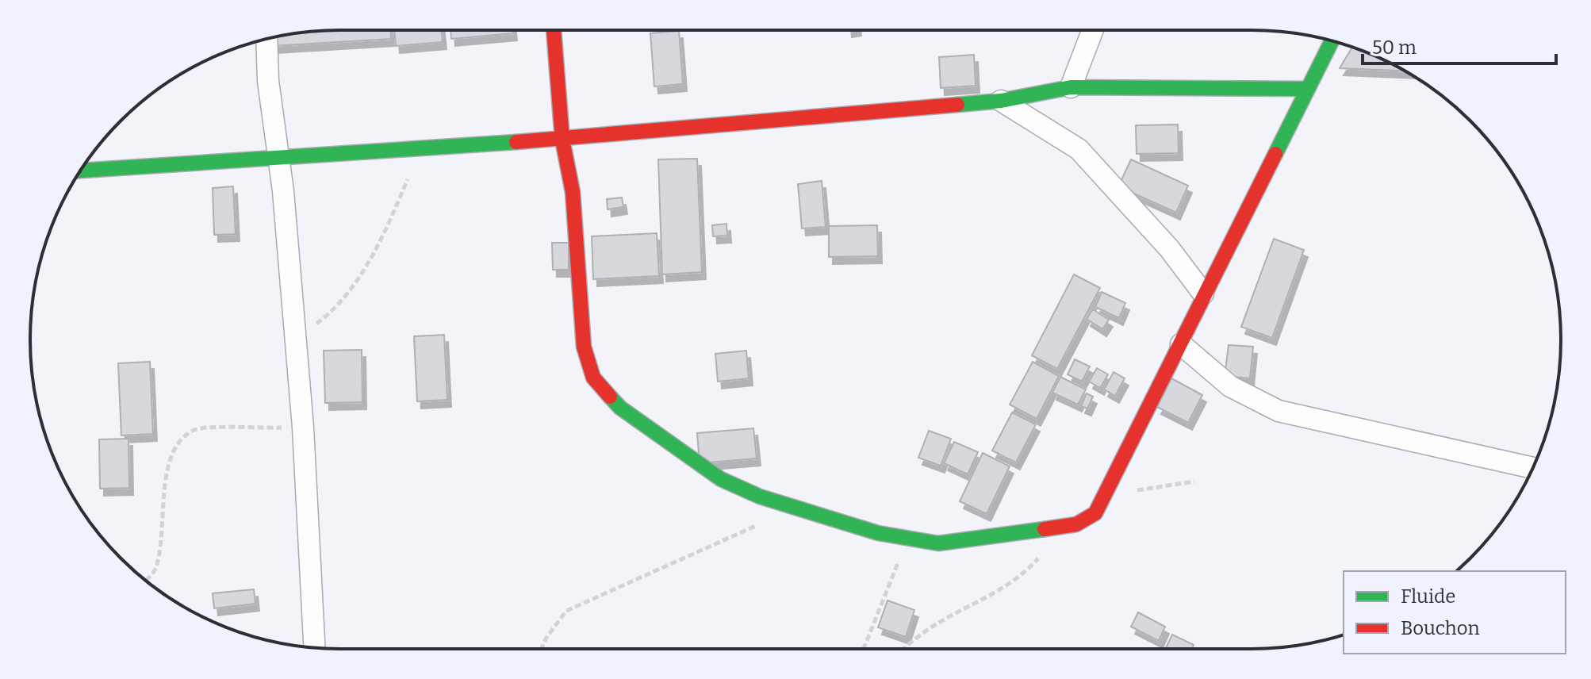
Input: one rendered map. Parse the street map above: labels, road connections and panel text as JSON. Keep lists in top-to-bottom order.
{
  "legend": ["Fluide", "Bouchon"],
  "scale_bar": "50 m"
}
